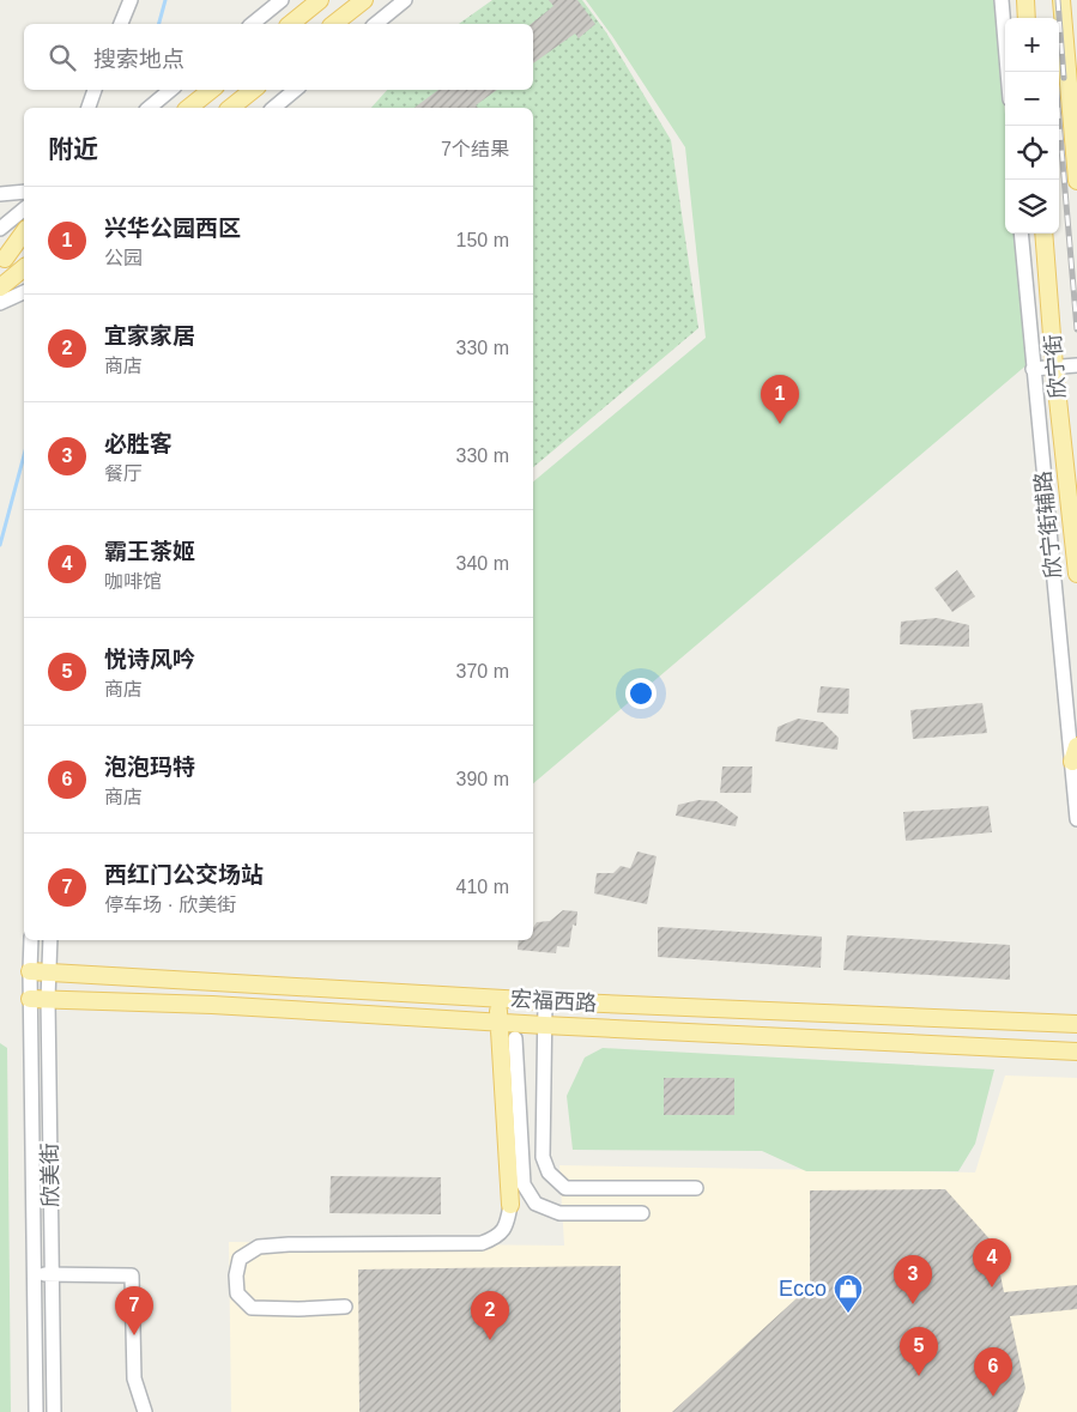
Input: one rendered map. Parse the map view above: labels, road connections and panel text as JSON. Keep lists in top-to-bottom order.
{
  "streets": {
    "main road": ["欣宁街", "宏福西路"],
    "street": ["欣宁街辅路", "欣美街"]
  },
  "crossings": [
    ["宏福西路", "欣美街"]
  ],
  "places": {
    "shop": ["Ecco"]
  },
  "page": {
    "map_buttons": ["+", "−"],
    "search": "搜索地点",
    "heading": ["附近", "7个结果"],
    "list": [
      {
        "mark": "1",
        "name": "兴华公园西区",
        "note": "公园",
        "value": "150 m"
      },
      {
        "mark": "2",
        "name": "宜家家居",
        "note": "商店",
        "value": "330 m"
      },
      {
        "mark": "3",
        "name": "必胜客",
        "note": "餐厅",
        "value": "330 m"
      },
      {
        "mark": "4",
        "name": "霸王茶姬",
        "note": "咖啡馆",
        "value": "340 m"
      },
      {
        "mark": "5",
        "name": "悦诗风吟",
        "note": "商店",
        "value": "370 m"
      },
      {
        "mark": "6",
        "name": "泡泡玛特",
        "note": "商店",
        "value": "390 m"
      },
      {
        "mark": "7",
        "name": "西红门公交场站",
        "note": "停车场 · 欣美街",
        "value": "410 m"
      }
    ],
    "pins": [
      "1",
      "4",
      "3",
      "7",
      "2",
      "5",
      "6"
    ]
  }
}
